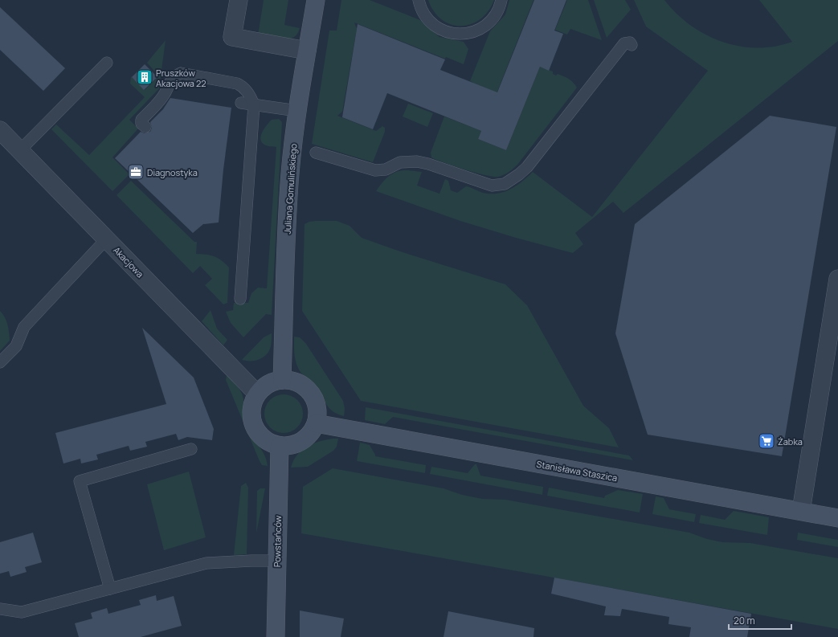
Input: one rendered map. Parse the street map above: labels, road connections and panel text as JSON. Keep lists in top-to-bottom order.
{
  "streets": {
    "street": [
      "Juliana Gomulińskiego",
      "Akacjowa",
      "Stanisława Staszica",
      "Powstańców"
    ]
  },
  "crossings": [
    ["Juliana Gomulińskiego", "Akacjowa"],
    ["Juliana Gomulińskiego", "Stanisława Staszica"],
    ["Juliana Gomulińskiego", "Powstańców"],
    ["Akacjowa", "Stanisława Staszica"],
    ["Akacjowa", "Powstańców"],
    ["Stanisława Staszica", "Powstańców"]
  ],
  "places": {
    "building": ["Pruszków Akacjowa 22"],
    "office": ["Diagnostyka"],
    "supermarket": ["Żabka"]
  },
  "scale_bar": "20 m"
}
